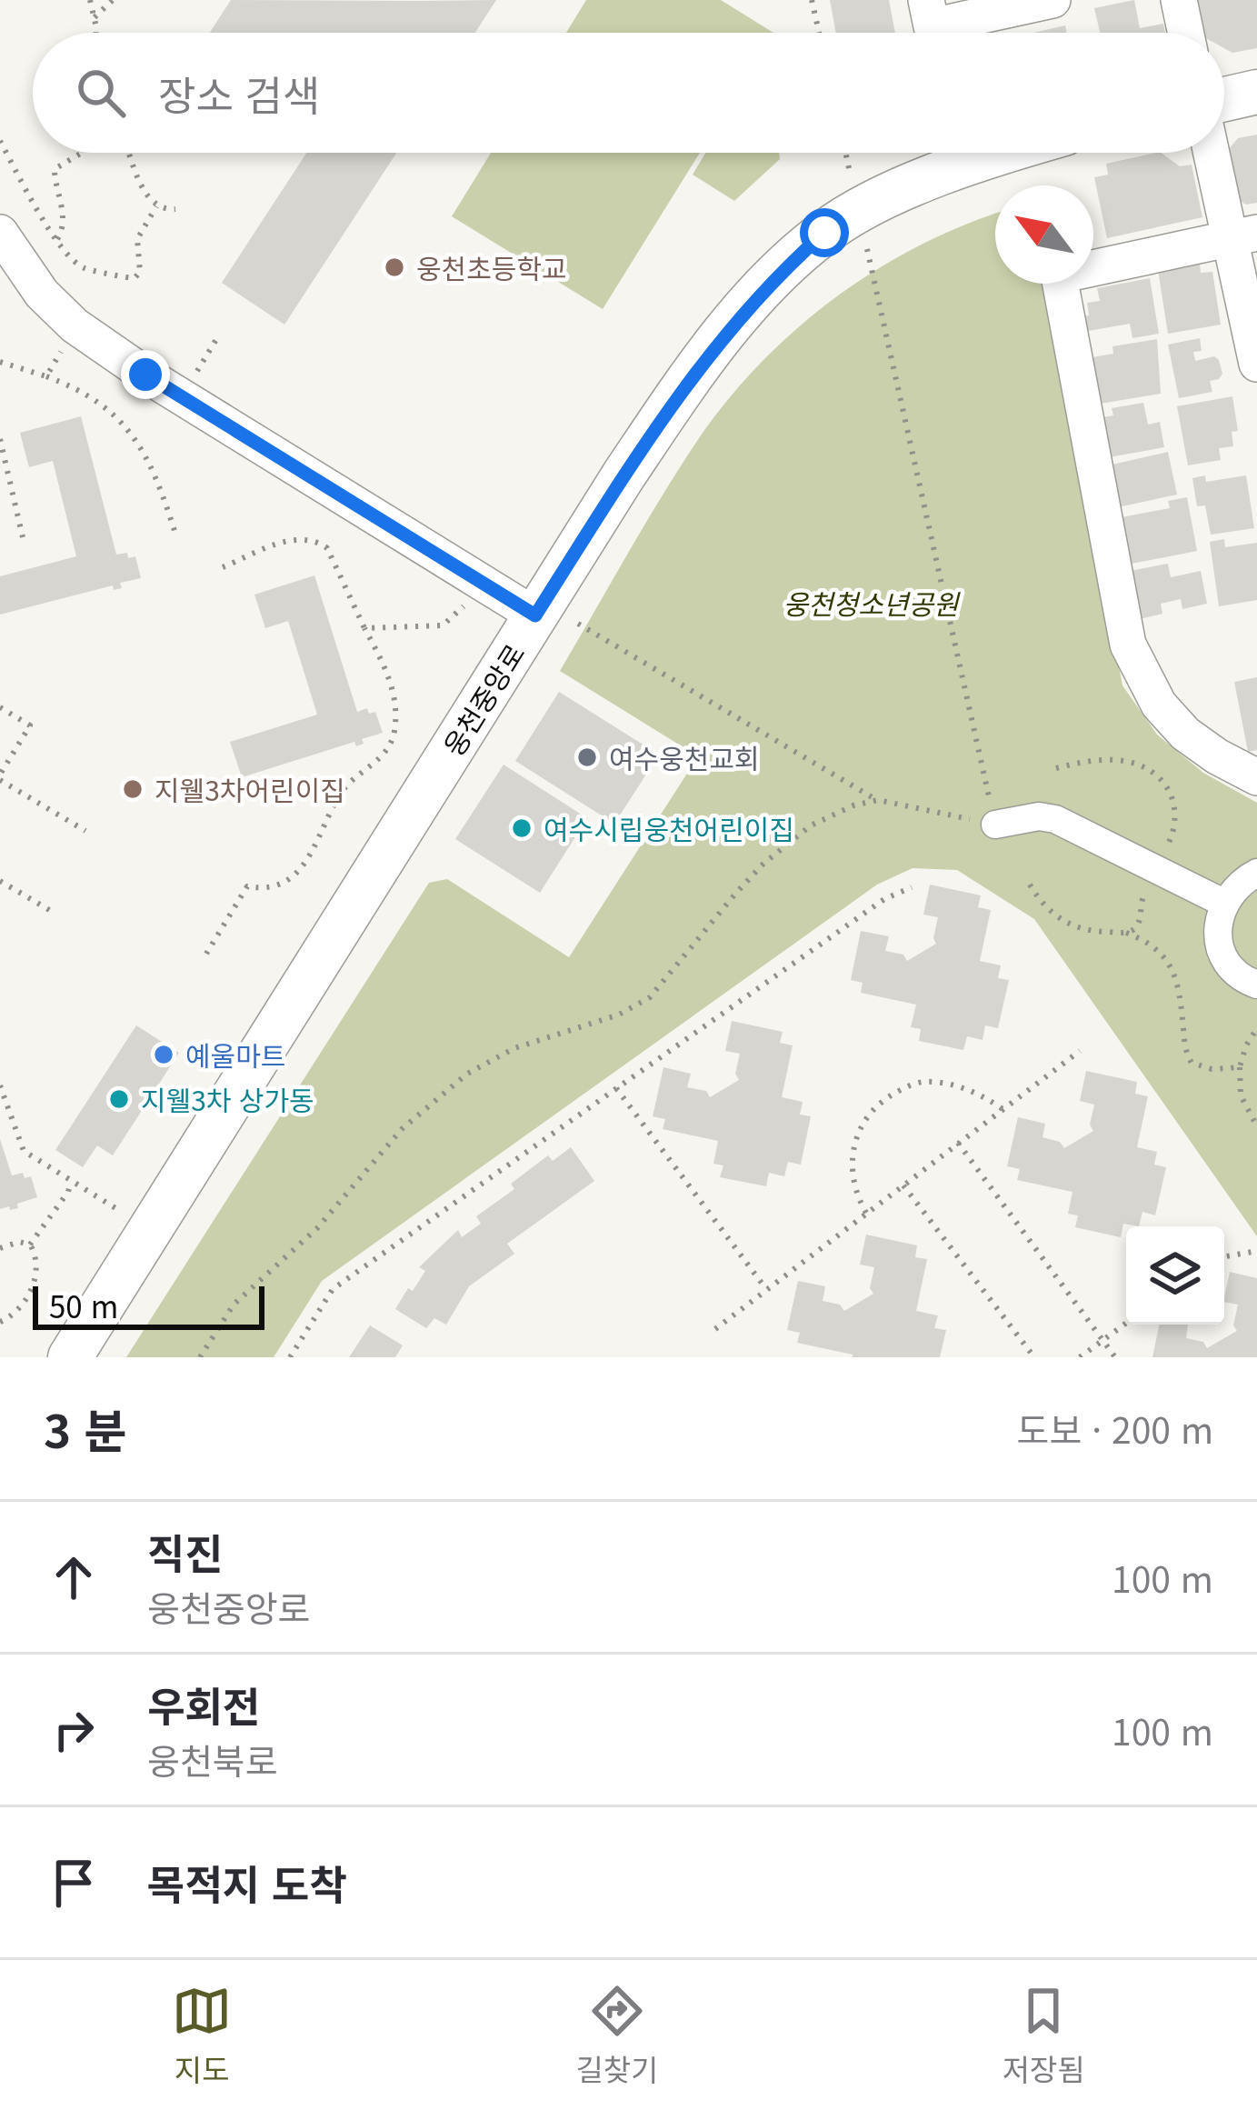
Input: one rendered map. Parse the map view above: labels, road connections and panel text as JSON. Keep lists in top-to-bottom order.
{
  "streets": {
    "street": ["웅천중앙로"]
  },
  "parks": ["웅천청소년공원"],
  "places": [
    "웅천초등학교",
    "여수웅천교회",
    "지웰3차어린이집",
    "여수시립웅천어린이집",
    "예울마트",
    "지웰3차 상가동"
  ],
  "scale_bar": "50 m",
  "north": "top left",
  "page": {
    "search": "장소 검색",
    "scale": "50 m",
    "heading": ["3 분", "도보 · 200 m"],
    "list": [
      ["직진", "웅천중앙로", "100 m"],
      ["우회전", "웅천북로", "100 m"],
      "목적지 도착"
    ],
    "nav": ["지도", "길찾기", "저장됨"]
  }
}
